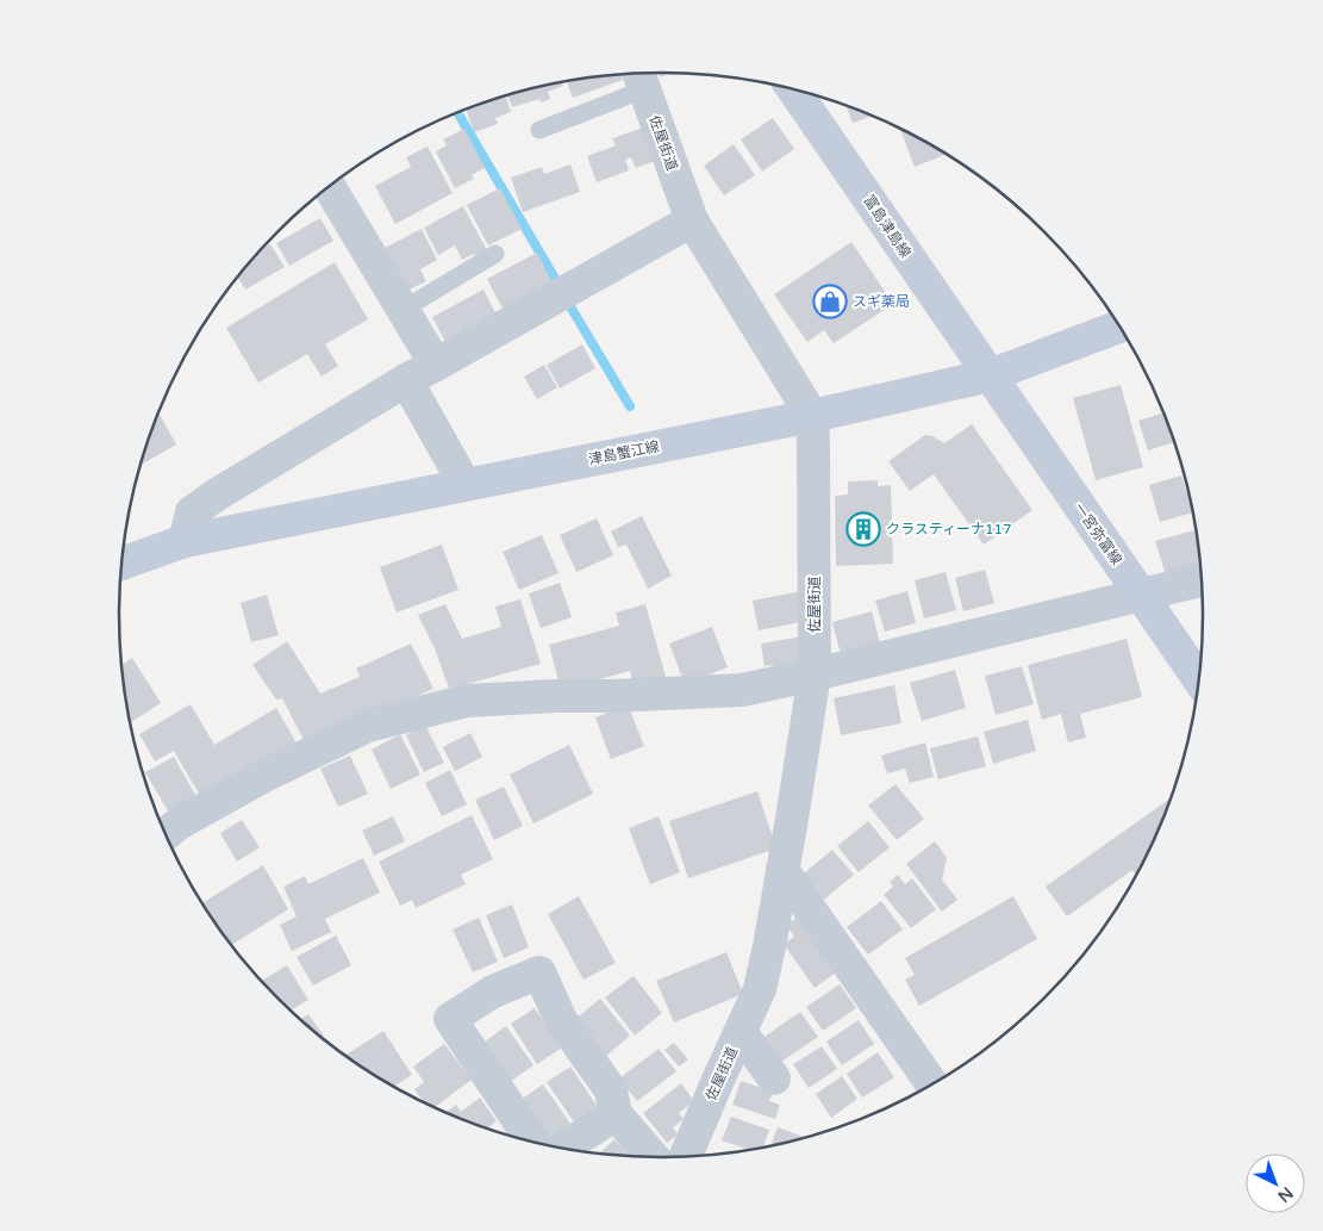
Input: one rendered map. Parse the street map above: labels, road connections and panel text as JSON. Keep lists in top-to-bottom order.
{
  "streets": {
    "main road": ["富島津島線", "津島蟹江線", "一宮弥富線"],
    "street": ["佐屋街道"]
  },
  "crossings": [
    ["佐屋街道", "津島蟹江線"],
    ["富島津島線", "津島蟹江線"],
    ["富島津島線", "一宮弥富線"],
    ["津島蟹江線", "一宮弥富線"]
  ],
  "places": {
    "shop": ["スギ薬局"],
    "building": ["クラスティーナ117"]
  },
  "north": "bottom right"
}
